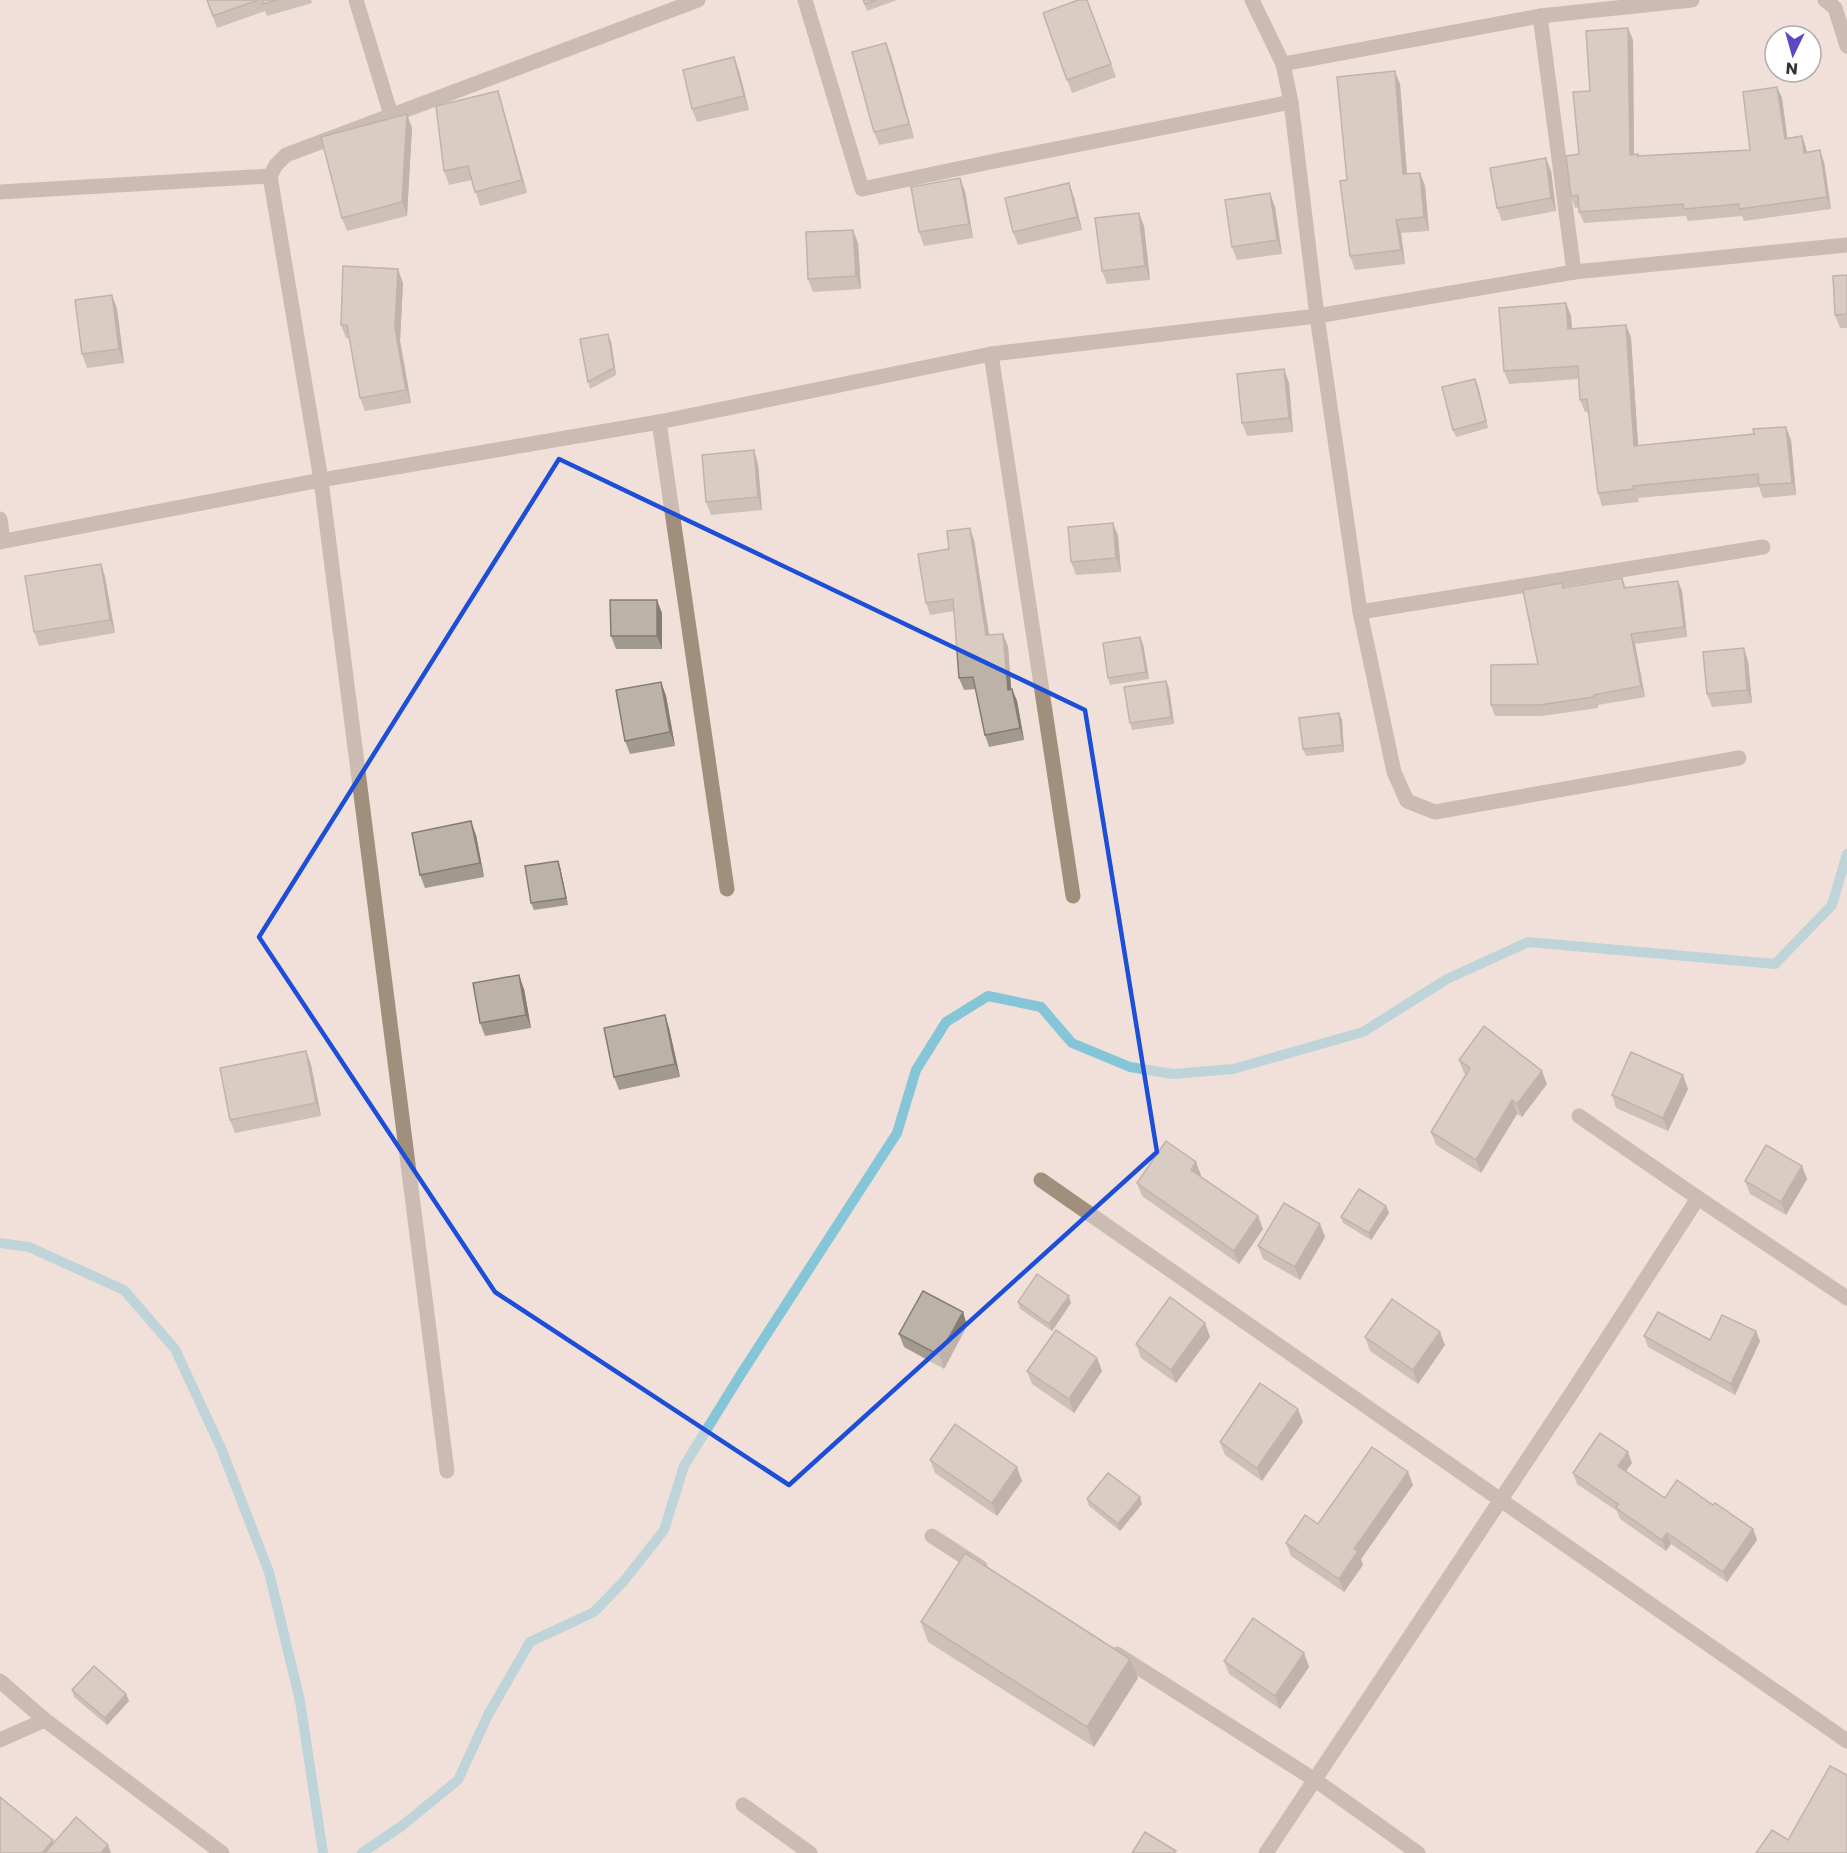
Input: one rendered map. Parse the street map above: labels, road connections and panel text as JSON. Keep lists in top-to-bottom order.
{
  "north": "bottom"
}
